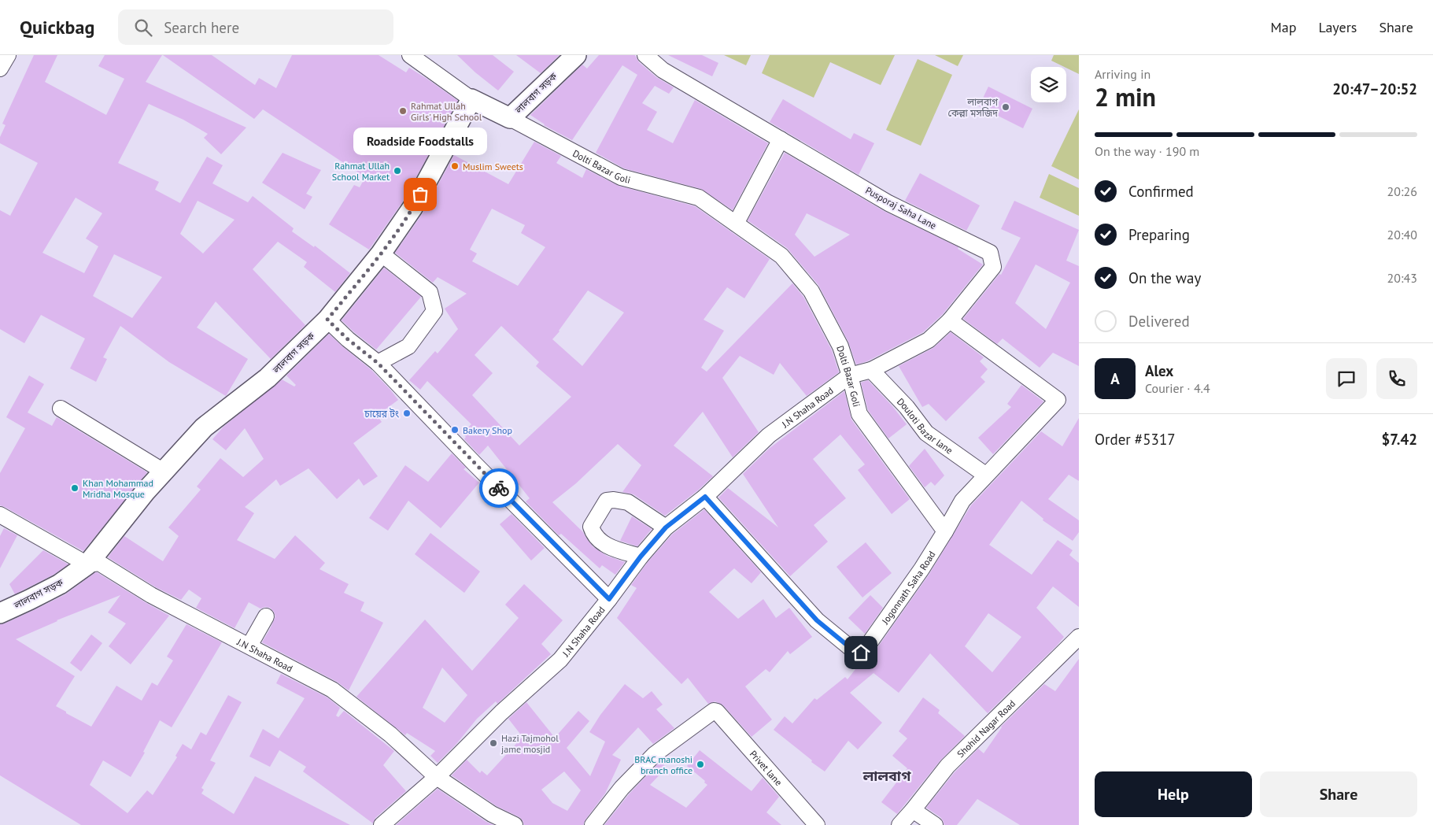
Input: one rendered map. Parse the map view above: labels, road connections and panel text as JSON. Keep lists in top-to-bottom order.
{
  "streets": {
    "street": [
      "লালবাগ সড়ক",
      "Dolti Bazar Goli",
      "Pusporaj Saha Lane",
      "J.N Shaha Road",
      "Douloti Bazar lane",
      "Jogonnath Saha Road",
      "Shohid Nagar Road",
      "Privet lane"
    ]
  },
  "crossings": [
    ["লালবাগ সড়ক", "Dolti Bazar Goli"],
    ["লালবাগ সড়ক", "J.N Shaha Road"],
    ["Dolti Bazar Goli", "Pusporaj Saha Lane"],
    ["Dolti Bazar Goli", "J.N Shaha Road"],
    ["Dolti Bazar Goli", "Jogonnath Saha Road"],
    ["Pusporaj Saha Lane", "J.N Shaha Road"],
    ["Pusporaj Saha Lane", "Douloti Bazar lane"],
    ["J.N Shaha Road", "Jogonnath Saha Road"]
  ],
  "districts": ["লালবাগ"],
  "places": [
    "লালবাগ কেল্লা মসজিদ",
    "Rahmat Ullah Girls' High School",
    "Muslim Sweets",
    "Rahmat Ullah School Market",
    "Roadside Foodstalls",
    "চায়ের টং",
    "Bakery Shop",
    "Khan Mohammad Mridha Mosque",
    "Hazi Tajmohol jame mosjid",
    "BRAC manoshi branch office"
  ],
  "page": {
    "header": "Quickbag",
    "search": "Search here",
    "nav": ["Map", "Layers", "Share"],
    "heading": ["2 min", "Arriving in", "20:47–20:52"],
    "panel": [
      "Alex",
      "Courier · 4.4",
      "Order #5317",
      "$7.42"
    ],
    "bar": "On the way · 190 m",
    "bubble": "Roadside Foodstalls",
    "list": [
      ["Confirmed", "20:26"],
      ["Preparing", "20:40"],
      ["On the way", "20:43"],
      "Delivered"
    ],
    "round": "A",
    "buttons": ["Help", "Share"]
  }
}
